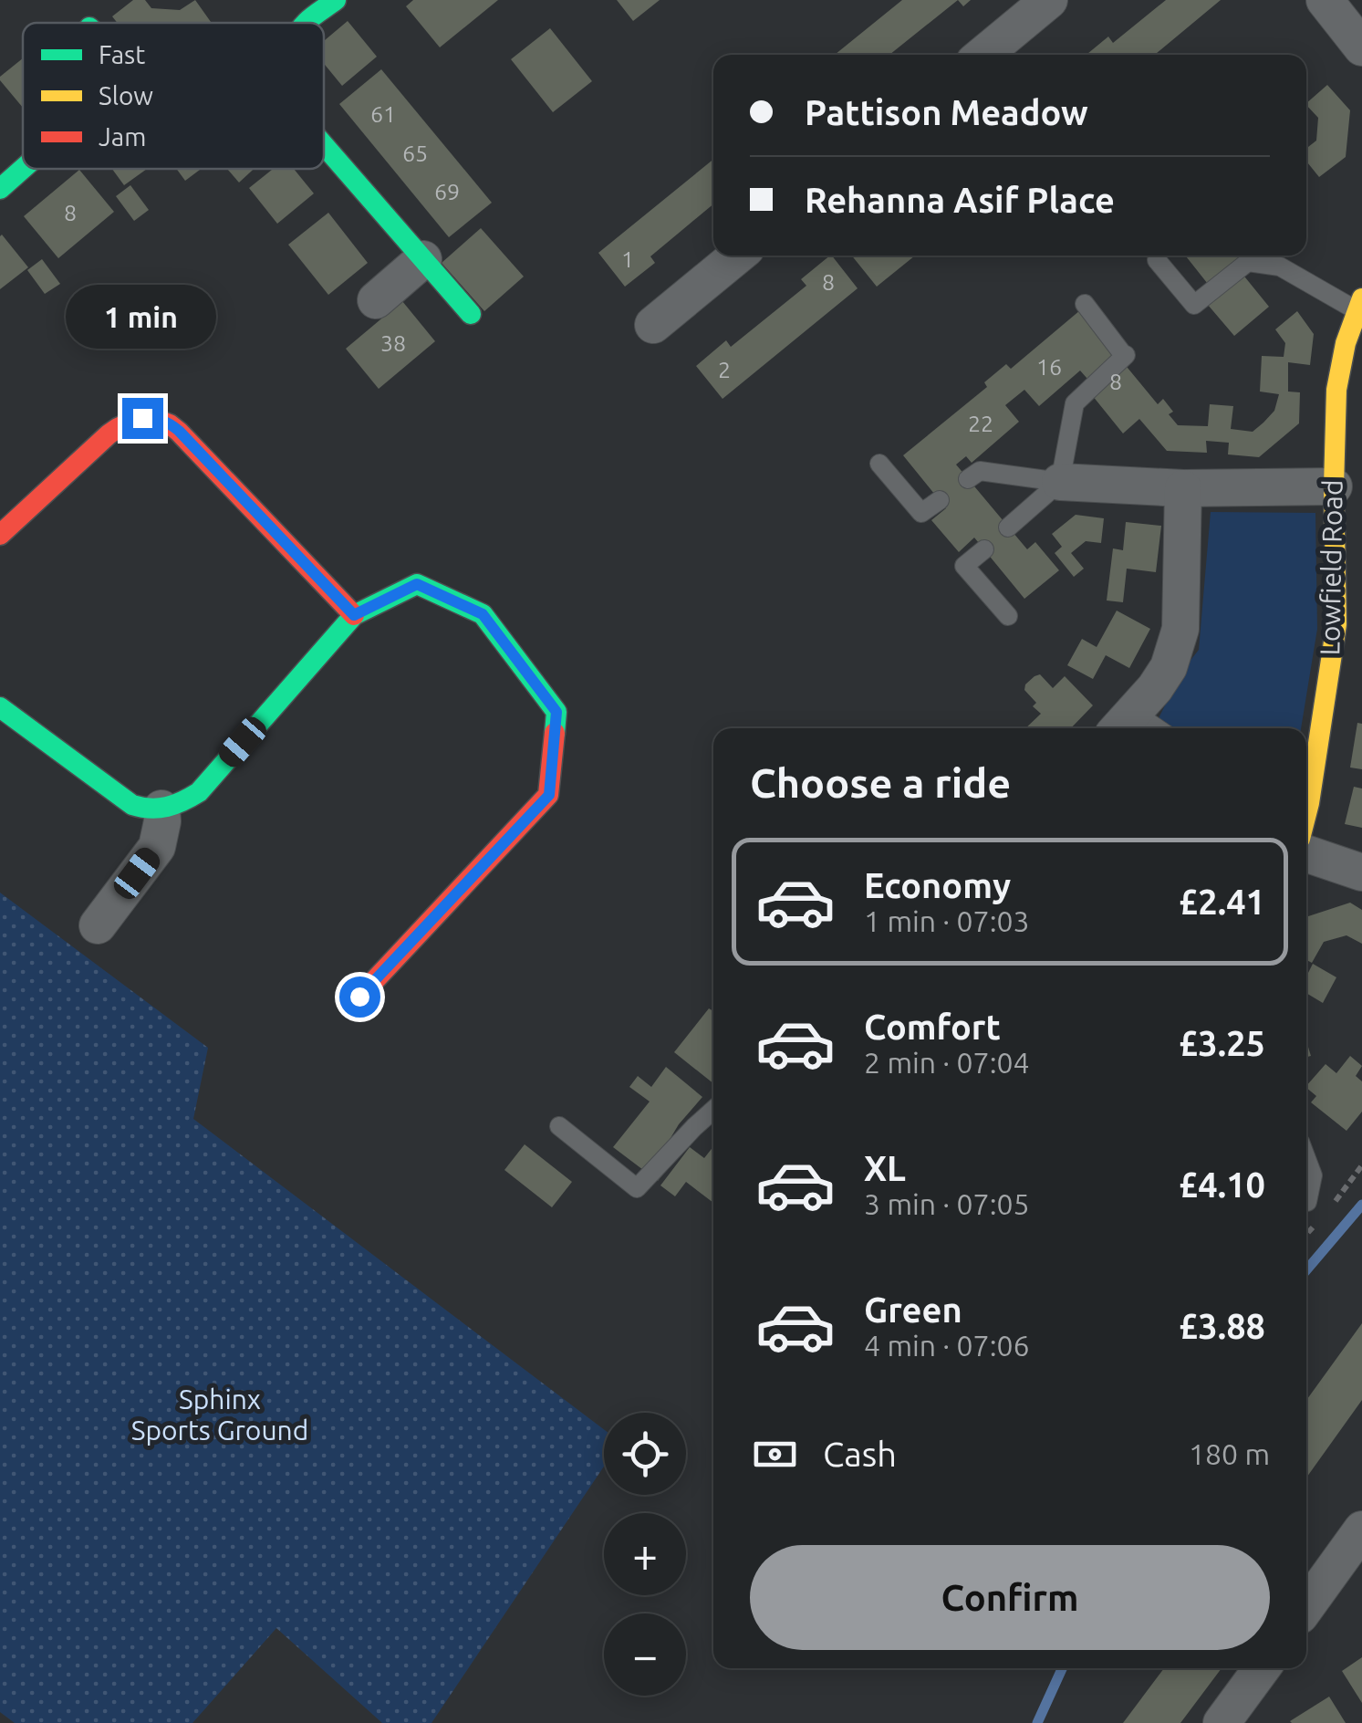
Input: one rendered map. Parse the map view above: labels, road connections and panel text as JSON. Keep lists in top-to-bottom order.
{
  "streets": {
    "street": ["Lowfield Road"]
  },
  "parks": ["Sphinx Sports Ground"],
  "house_numbers": [
    "61",
    "65",
    "69",
    "8",
    "1",
    "8",
    "38",
    "16",
    "2",
    "8",
    "22"
  ],
  "legend": ["Fast", "Slow", "Jam"],
  "page": {
    "banner": ["Pattison Meadow", "Rehanna Asif Place"],
    "bubble": "1 min",
    "heading": "Choose a ride",
    "list": [
      {
        "name": "Economy",
        "note": "1 min · 07:03",
        "value": "£2.41"
      },
      {
        "name": "Comfort",
        "note": "2 min · 07:04",
        "value": "£3.25"
      },
      {
        "name": "XL",
        "note": "3 min · 07:05",
        "value": "£4.10"
      },
      {
        "name": "Green",
        "note": "4 min · 07:06",
        "value": "£3.88"
      }
    ],
    "pay": ["Cash", "180 m"],
    "map_buttons": ["+", "−"],
    "buttons": "Confirm"
  }
}
